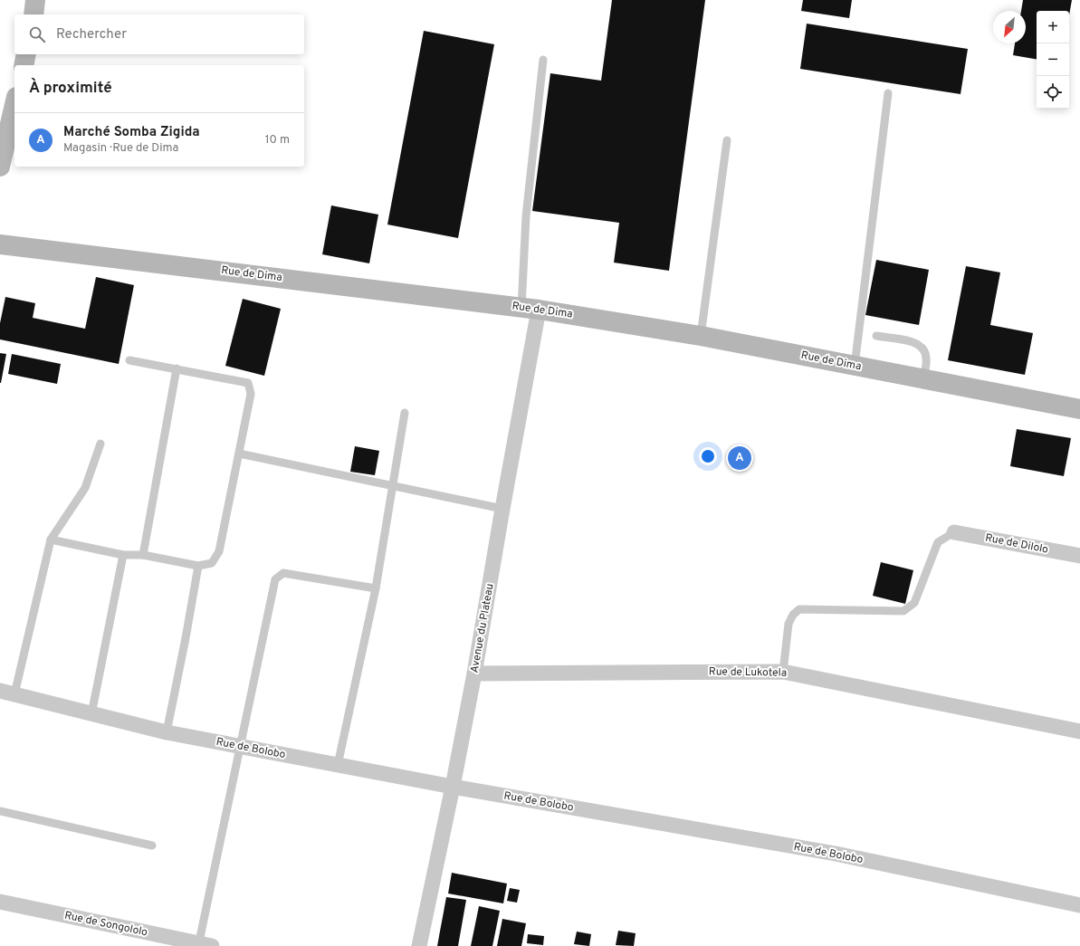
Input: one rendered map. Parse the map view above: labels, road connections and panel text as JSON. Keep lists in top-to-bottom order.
{
  "streets": {
    "street": [
      "Rue de Dima",
      "Rue de Dilolo",
      "Avenue du Plateau",
      "Rue de Lukotela",
      "Rue de Bolobo",
      "Rue de Songololo"
    ]
  },
  "crossings": [
    ["Rue de Dima", "Avenue du Plateau"],
    ["Avenue du Plateau", "Rue de Lukotela"],
    ["Avenue du Plateau", "Rue de Bolobo"]
  ],
  "north": "bottom left",
  "page": {
    "map_buttons": ["+", "−"],
    "search": "Rechercher",
    "heading": "À proximité",
    "list": [
      {
        "mark": "A",
        "name": "Marché Somba Zigida",
        "note": "Magasin · Rue de Dima",
        "value": "10 m"
      }
    ],
    "pins": "A"
  }
}
